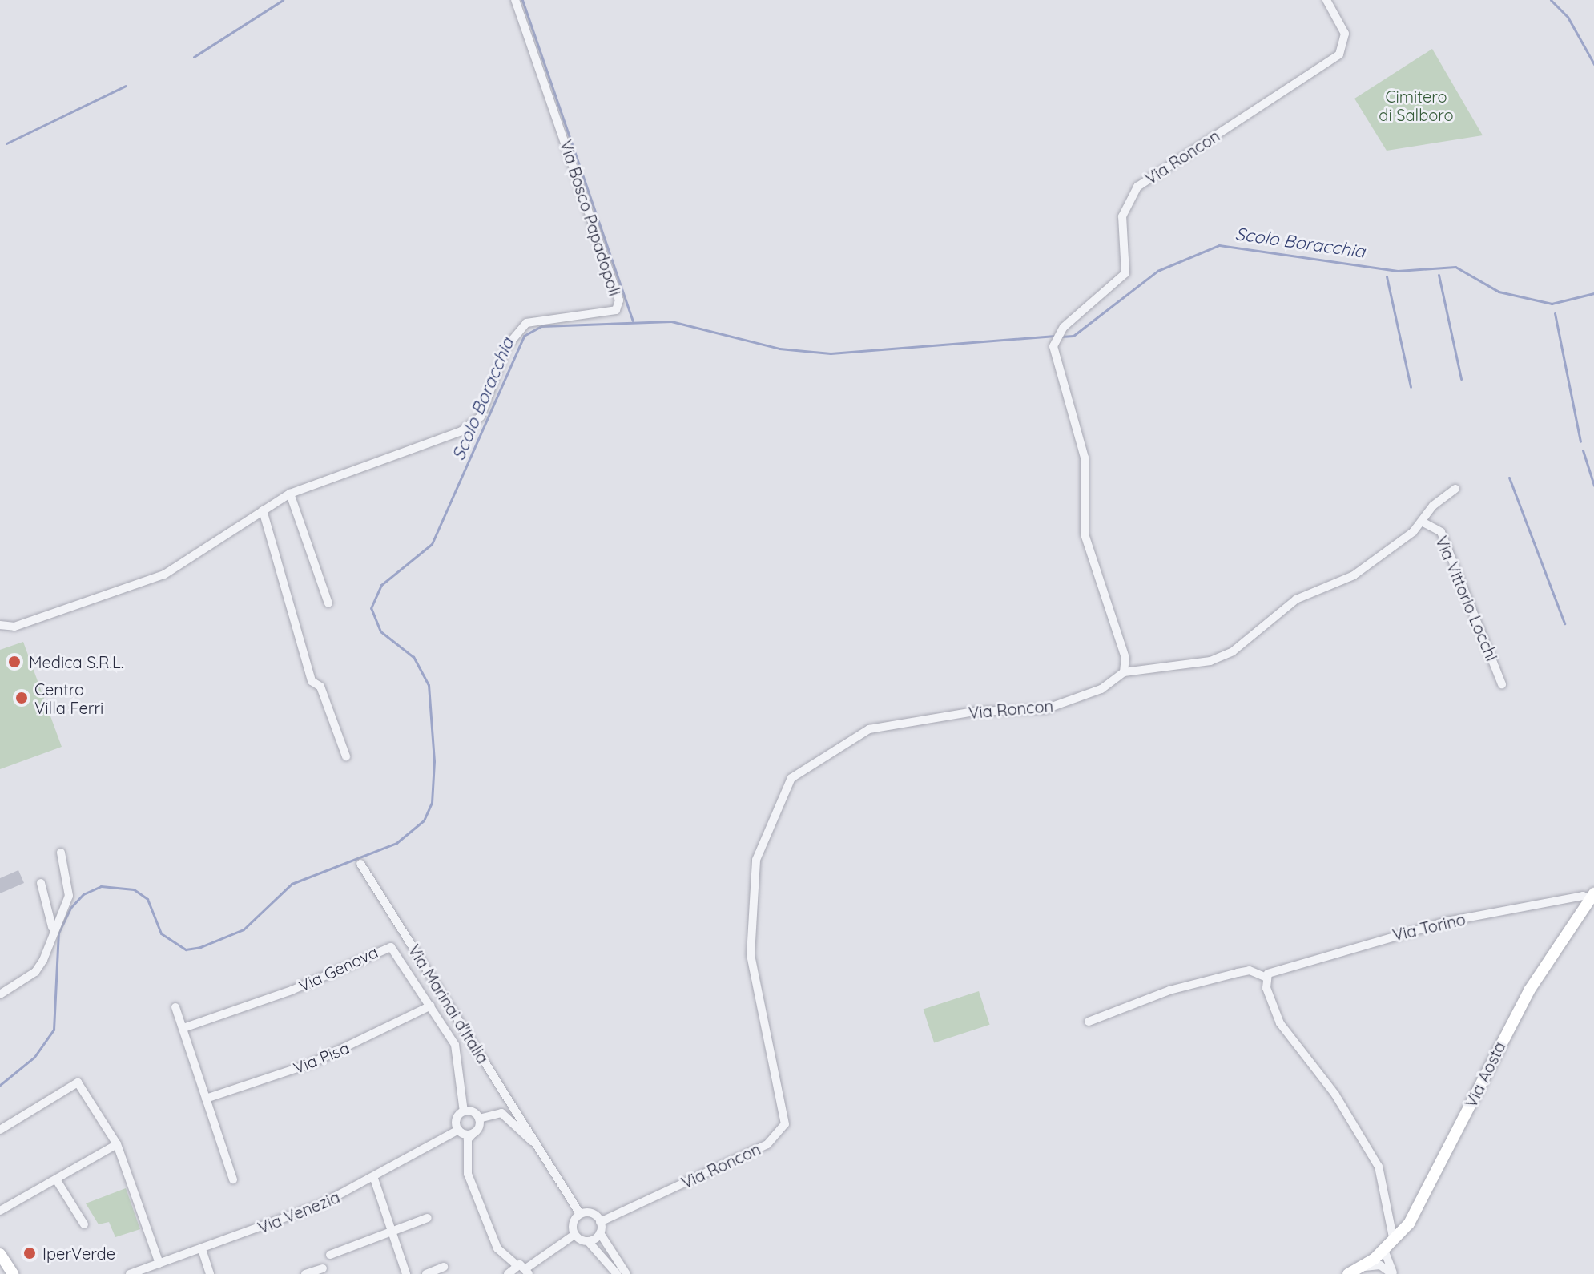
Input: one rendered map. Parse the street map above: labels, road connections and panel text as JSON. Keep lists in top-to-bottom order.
{
  "streets": {
    "street": [
      "Via Roncon",
      "Via Bosco Papadopoli",
      "Via Vittorio Locchi",
      "Via Torino",
      "Via Genova",
      "Via Marinai d'Italia",
      "Via Pisa",
      "Via Aosta",
      "Via Venezia"
    ]
  },
  "crossings": [
    ["Via Roncon", "Via Vittorio Locchi"],
    ["Via Roncon", "Via Marinai d'Italia"],
    ["Via Torino", "Via Aosta"],
    ["Via Genova", "Via Pisa"]
  ],
  "water": ["Scolo Boracchia"],
  "parks": ["Cimitero di Salboro"],
  "places": ["Medica S.R.L.", "Centro Villa Ferri", "IperVerde"]
}
